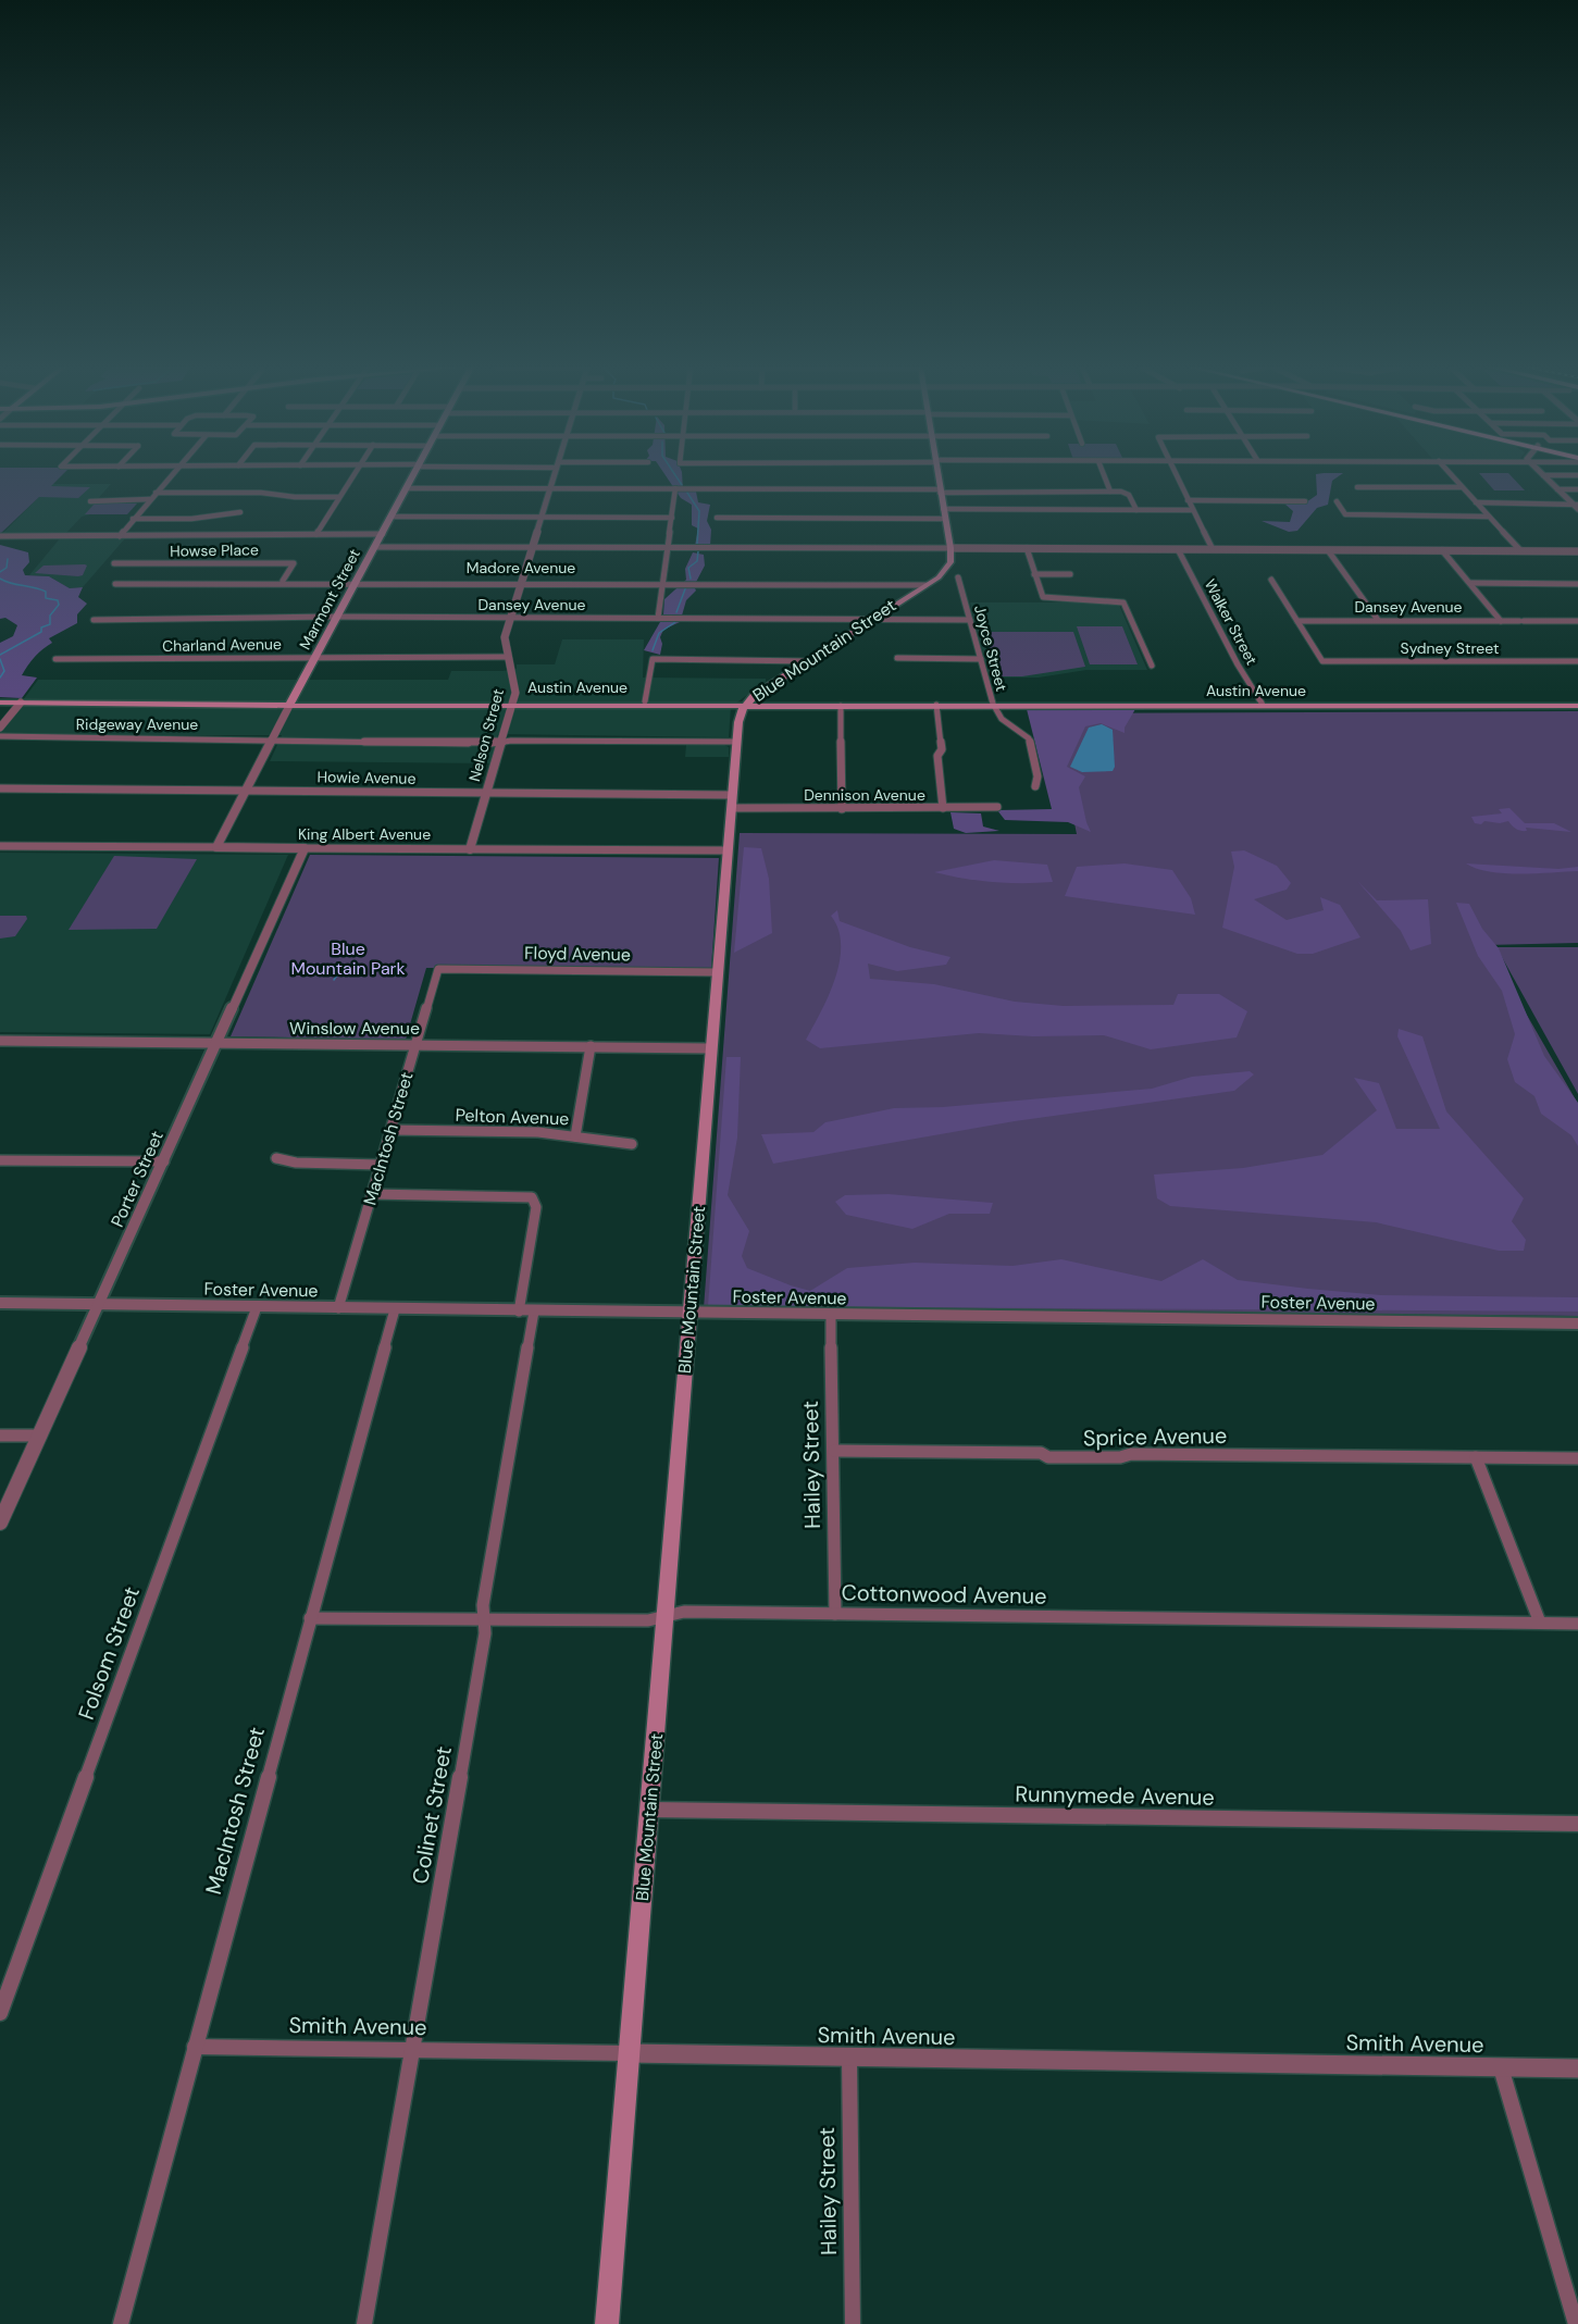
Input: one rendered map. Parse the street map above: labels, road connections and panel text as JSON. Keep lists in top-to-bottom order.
{
  "streets": {
    "main road": ["Marmont Street", "Blue Mountain Street", "Austin Avenue"],
    "street": [
      "Howse Place",
      "Madore Avenue",
      "Dansey Avenue",
      "Walker Street",
      "Charland Avenue",
      "Joyce Street",
      "Sydney Street",
      "Ridgeway Avenue",
      "Nelson Street",
      "Howie Avenue",
      "Dennison Avenue",
      "King Albert Avenue",
      "Floyd Avenue",
      "Winslow Avenue",
      "Pelton Avenue",
      "MacIntosh Street",
      "Porter Street",
      "Foster Avenue",
      "Sprice Avenue",
      "Hailey Street",
      "Cottonwood Avenue",
      "Folsom Street",
      "Runnymede Avenue",
      "Colinet Street",
      "Smith Avenue"
    ]
  },
  "crossings": [
    ["Howse Place", "Madore Avenue"],
    ["Madore Avenue", "Marmont Street"],
    ["Madore Avenue", "Blue Mountain Street"],
    ["Madore Avenue", "Nelson Street"],
    ["Marmont Street", "Dansey Avenue"],
    ["Marmont Street", "Charland Avenue"],
    ["Marmont Street", "Austin Avenue"],
    ["Marmont Street", "Ridgeway Avenue"],
    ["Marmont Street", "Howie Avenue"],
    ["Marmont Street", "King Albert Avenue"],
    ["Dansey Avenue", "Joyce Street"],
    ["Dansey Avenue", "Sydney Street"],
    ["Dansey Avenue", "Blue Mountain Street"],
    ["Dansey Avenue", "Nelson Street"],
    ["Walker Street", "Austin Avenue"],
    ["Charland Avenue", "Nelson Street"],
    ["Joyce Street", "Austin Avenue"],
    ["Blue Mountain Street", "Austin Avenue"],
    ["Blue Mountain Street", "Ridgeway Avenue"],
    ["Blue Mountain Street", "Howie Avenue"],
    ["Blue Mountain Street", "Dennison Avenue"],
    ["Blue Mountain Street", "King Albert Avenue"],
    ["Blue Mountain Street", "Floyd Avenue"],
    ["Blue Mountain Street", "Winslow Avenue"],
    ["Blue Mountain Street", "Foster Avenue"],
    ["Blue Mountain Street", "Cottonwood Avenue"],
    ["Blue Mountain Street", "Runnymede Avenue"],
    ["Blue Mountain Street", "Smith Avenue"],
    ["Austin Avenue", "Nelson Street"],
    ["Ridgeway Avenue", "Nelson Street"],
    ["Nelson Street", "Howie Avenue"],
    ["Nelson Street", "King Albert Avenue"],
    ["King Albert Avenue", "Porter Street"],
    ["Floyd Avenue", "MacIntosh Street"],
    ["Winslow Avenue", "MacIntosh Street"],
    ["Winslow Avenue", "Porter Street"],
    ["Pelton Avenue", "MacIntosh Street"],
    ["MacIntosh Street", "Foster Avenue"],
    ["MacIntosh Street", "Cottonwood Avenue"],
    ["MacIntosh Street", "Smith Avenue"],
    ["Porter Street", "Foster Avenue"],
    ["Foster Avenue", "Hailey Street"],
    ["Foster Avenue", "Folsom Street"],
    ["Foster Avenue", "Colinet Street"],
    ["Sprice Avenue", "Hailey Street"],
    ["Hailey Street", "Cottonwood Avenue"],
    ["Hailey Street", "Smith Avenue"],
    ["Cottonwood Avenue", "Colinet Street"],
    ["Colinet Street", "Smith Avenue"]
  ],
  "parks": ["Blue Mountain Park"]
}
